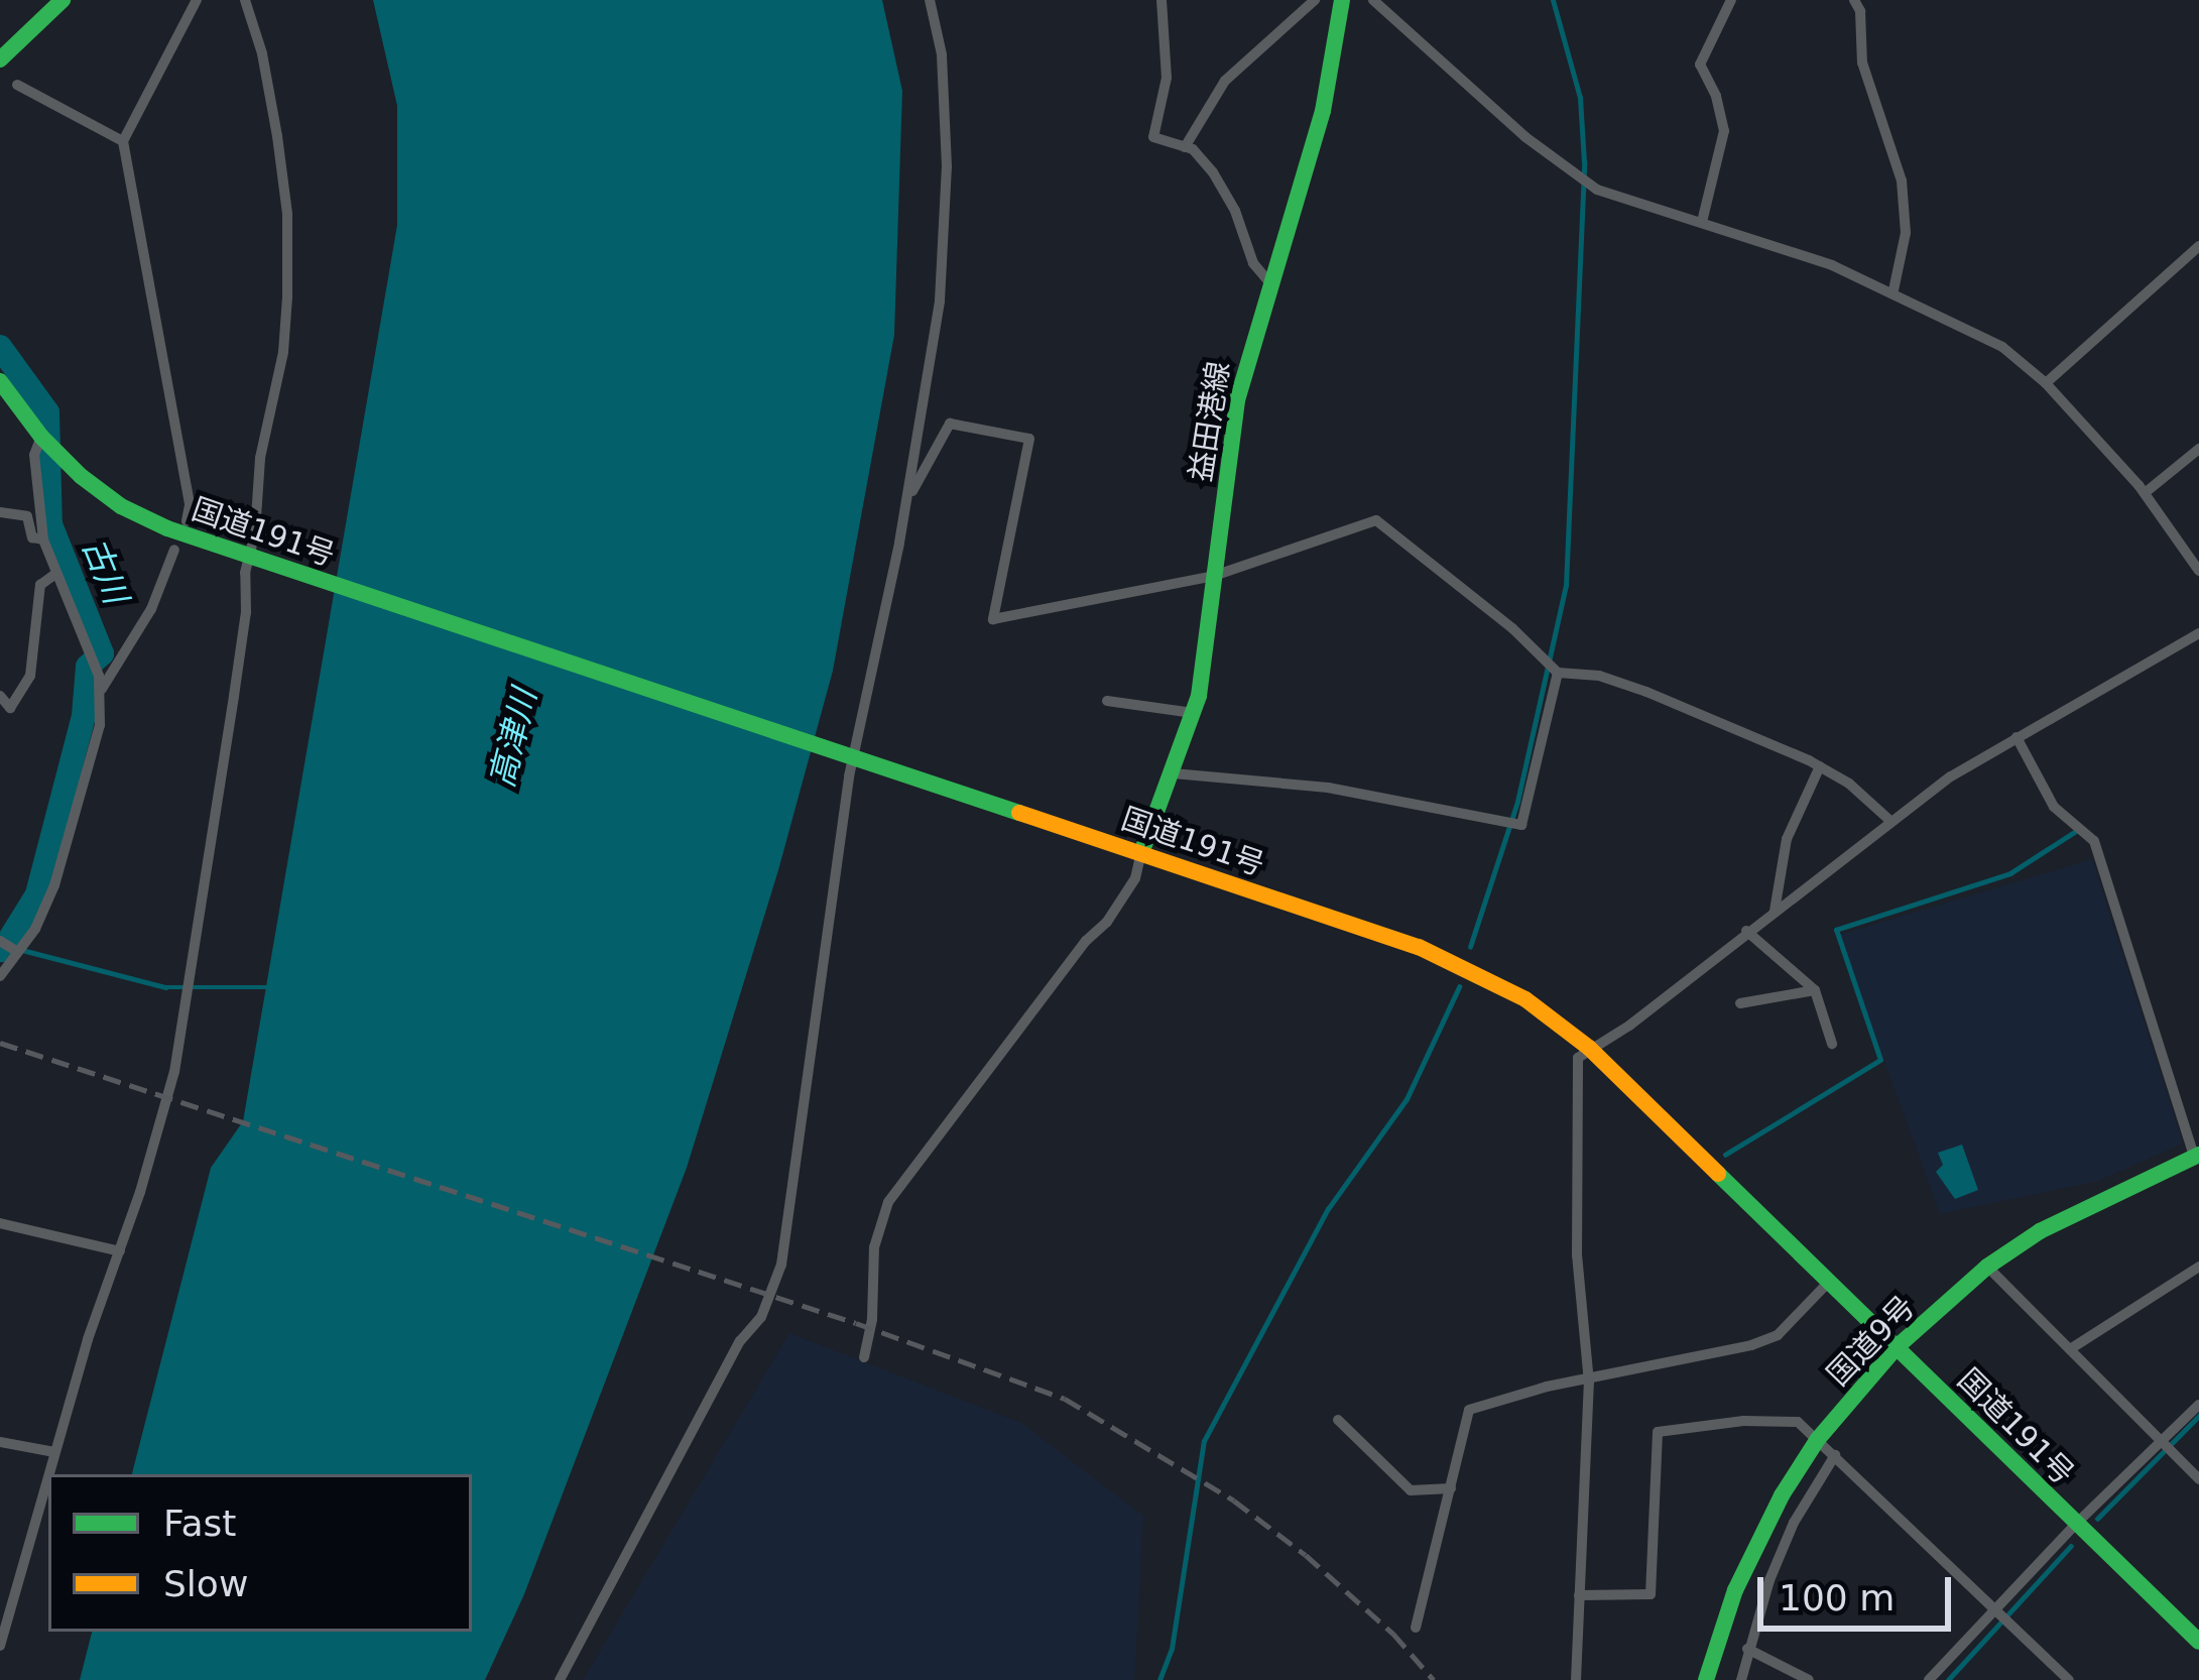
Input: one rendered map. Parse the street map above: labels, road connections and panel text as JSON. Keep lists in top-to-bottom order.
{
  "streets": {
    "main road": ["益田港線", "国道191号", "国道9号"]
  },
  "crossings": [
    ["益田港線", "国道191号"],
    ["国道191号", "国道9号"]
  ],
  "water": ["古川", "高津川"],
  "legend": ["Fast", "Slow"],
  "scale_bar": "100 m"
}
